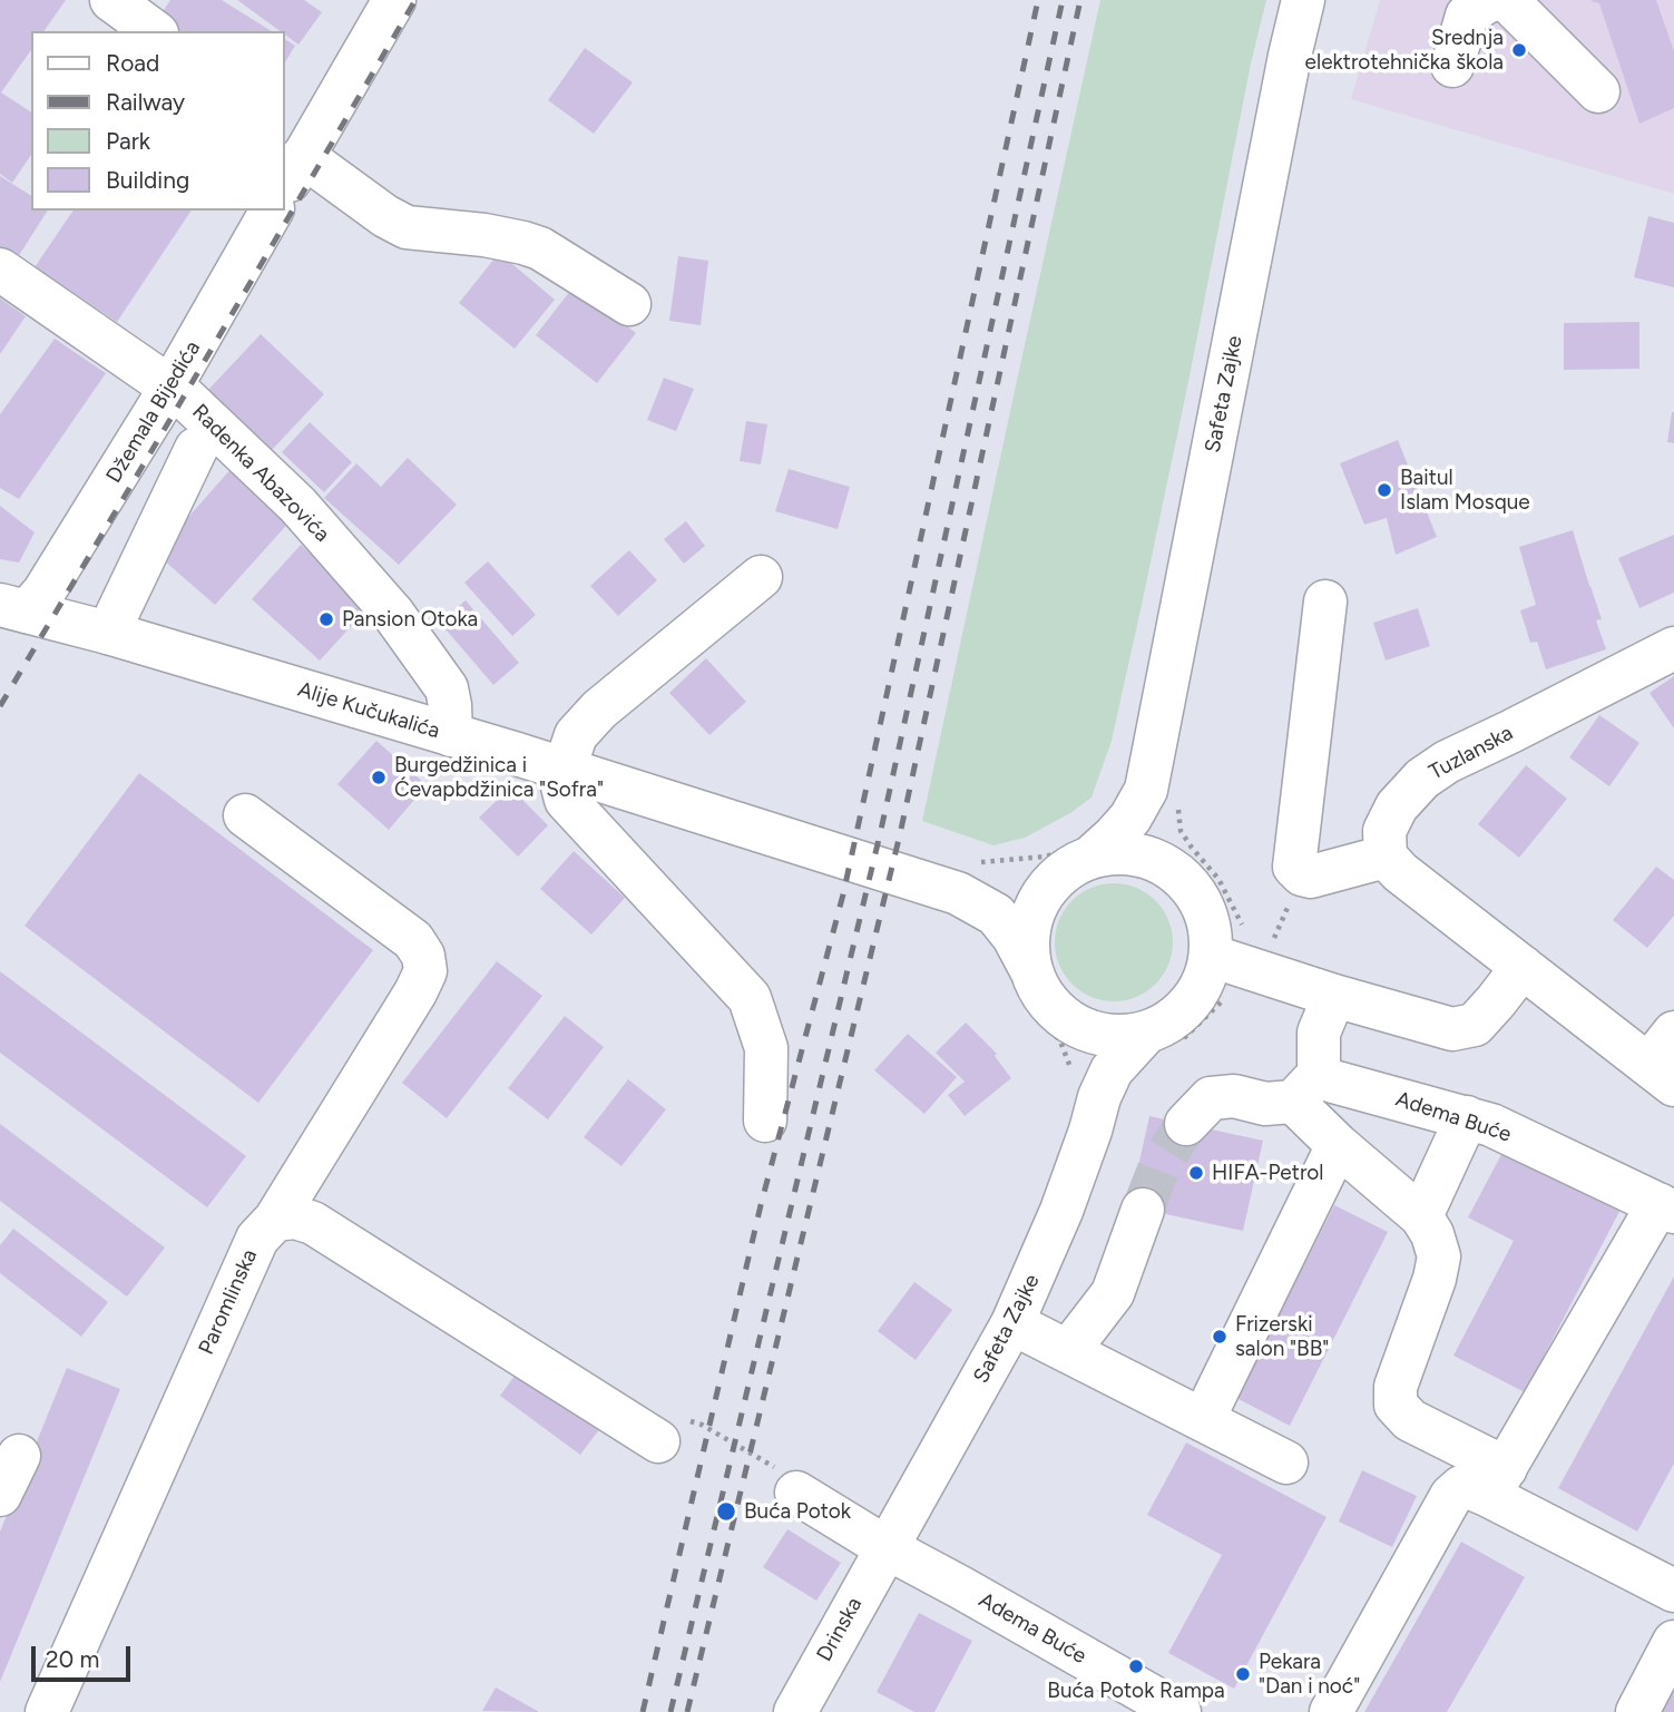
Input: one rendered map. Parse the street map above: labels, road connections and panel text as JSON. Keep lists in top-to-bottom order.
{
  "streets": {
    "street": [
      "Safeta Zajke",
      "Džemala Bijedića",
      "Radenka Abazovića",
      "Alije Kučukalića",
      "Tuzlanska",
      "Adema Buće",
      "Paromlinska",
      "Drinska"
    ]
  },
  "crossings": [
    ["Safeta Zajke", "Alije Kučukalića"],
    ["Safeta Zajke", "Adema Buće"],
    ["Safeta Zajke", "Drinska"],
    ["Džemala Bijedića", "Radenka Abazovića"],
    ["Džemala Bijedića", "Alije Kučukalića"],
    ["Radenka Abazovića", "Alije Kučukalića"],
    ["Adema Buće", "Drinska"]
  ],
  "places": [
    "Srednja elektrotehnička škola",
    "Baitul Islam Mosque",
    "Pansion Otoka",
    "Burgedžinica i Ćevapbdžinica \"Sofra\"",
    "HIFA-Petrol",
    "Frizerski salon \"BB\"",
    "Buća Potok",
    "Buća Potok Rampa",
    "Pekara \"Dan i noć\""
  ],
  "legend": [
    "Road",
    "Railway",
    "Park",
    "Building"
  ],
  "scale_bar": "20 m"
}
